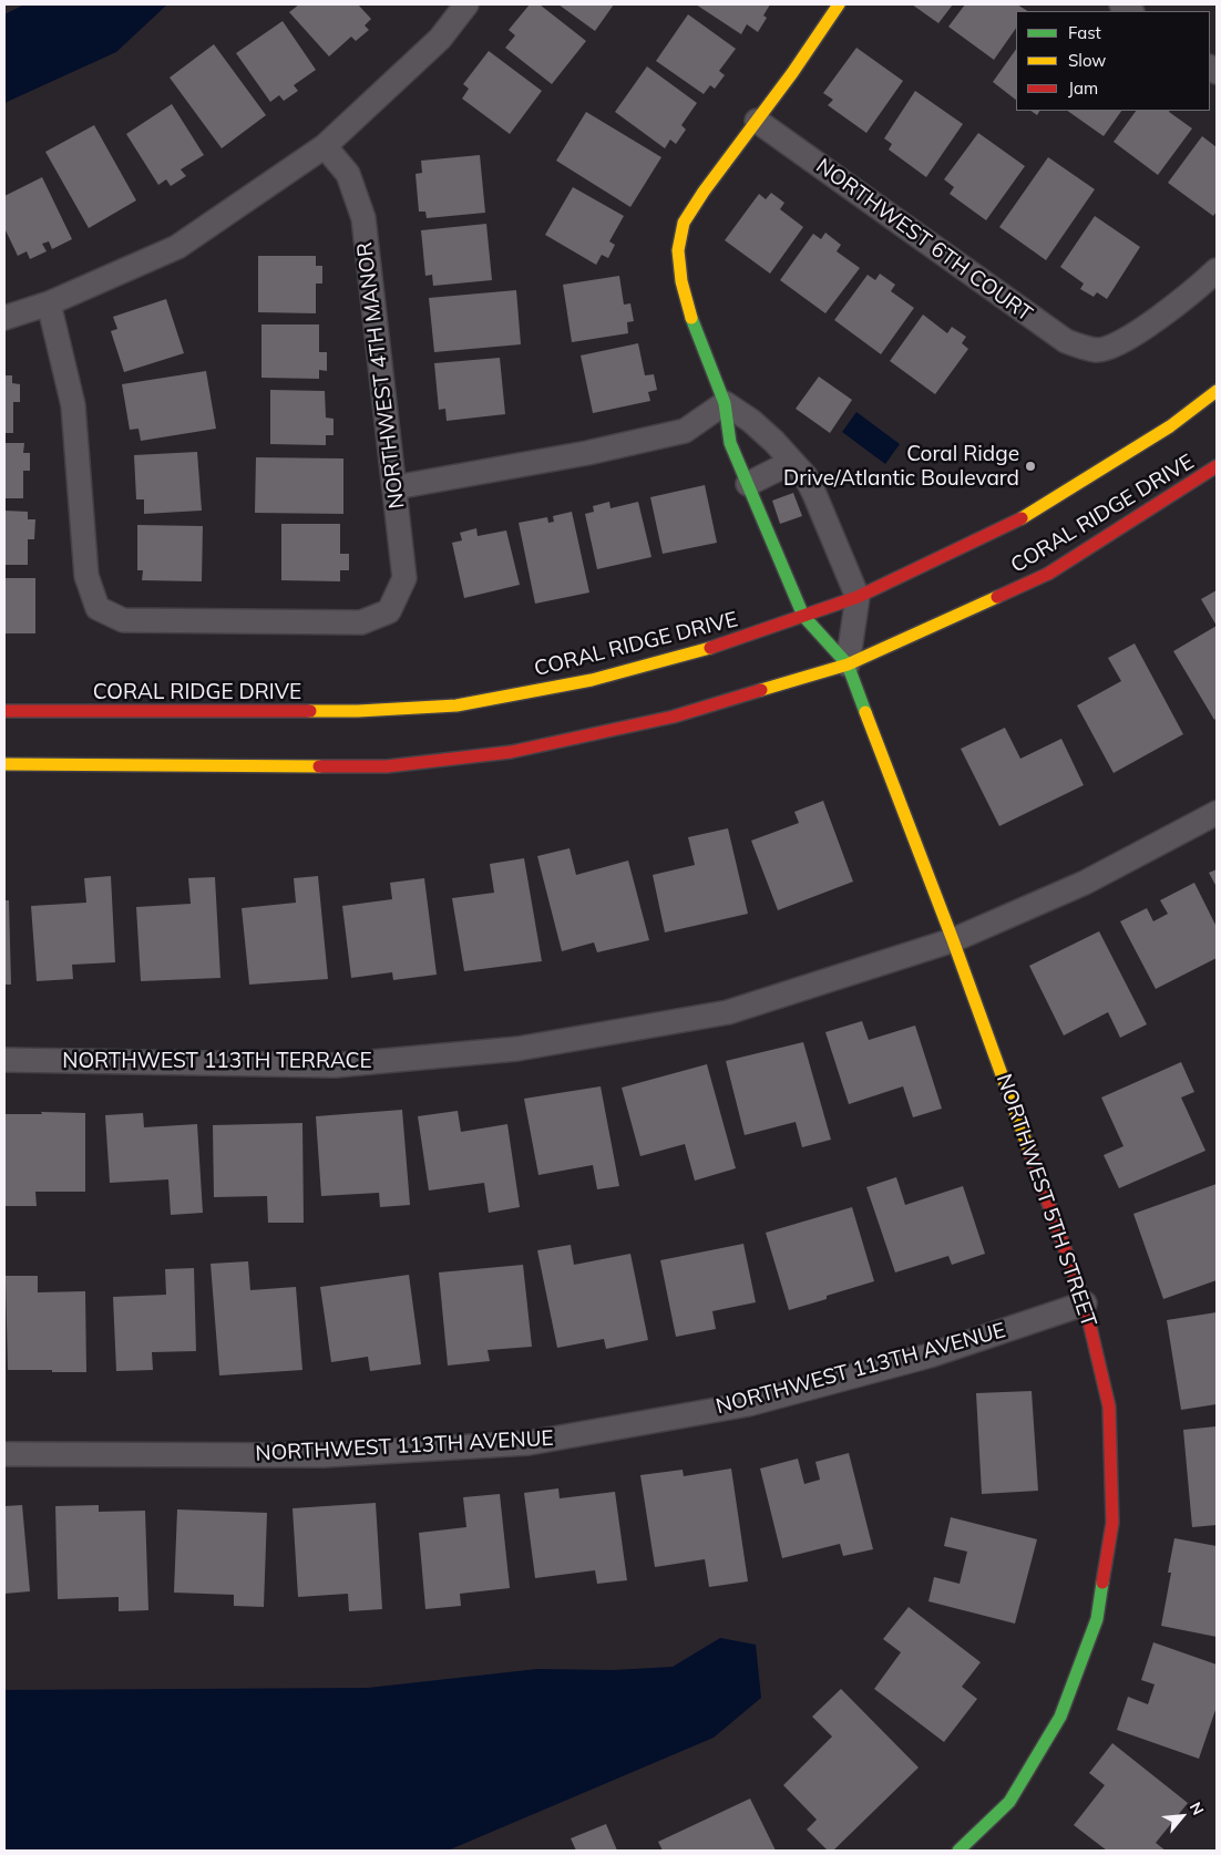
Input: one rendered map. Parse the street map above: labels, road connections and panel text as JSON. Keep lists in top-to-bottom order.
{
  "streets": {
    "main road": ["CORAL RIDGE DRIVE", "NORTHWEST 5TH STREET"],
    "street": [
      "NORTHWEST 6TH COURT",
      "NORTHWEST 4TH MANOR",
      "NORTHWEST 113TH TERRACE",
      "NORTHWEST 113TH AVENUE"
    ]
  },
  "crossings": [
    ["NORTHWEST 6TH COURT", "NORTHWEST 5TH STREET"],
    ["CORAL RIDGE DRIVE", "NORTHWEST 5TH STREET"],
    ["NORTHWEST 113TH TERRACE", "NORTHWEST 5TH STREET"],
    ["NORTHWEST 5TH STREET", "NORTHWEST 113TH AVENUE"]
  ],
  "places": ["Coral Ridge Drive/Atlantic Boulevard"],
  "legend": ["Fast", "Slow", "Jam"],
  "north": "top right"
}
